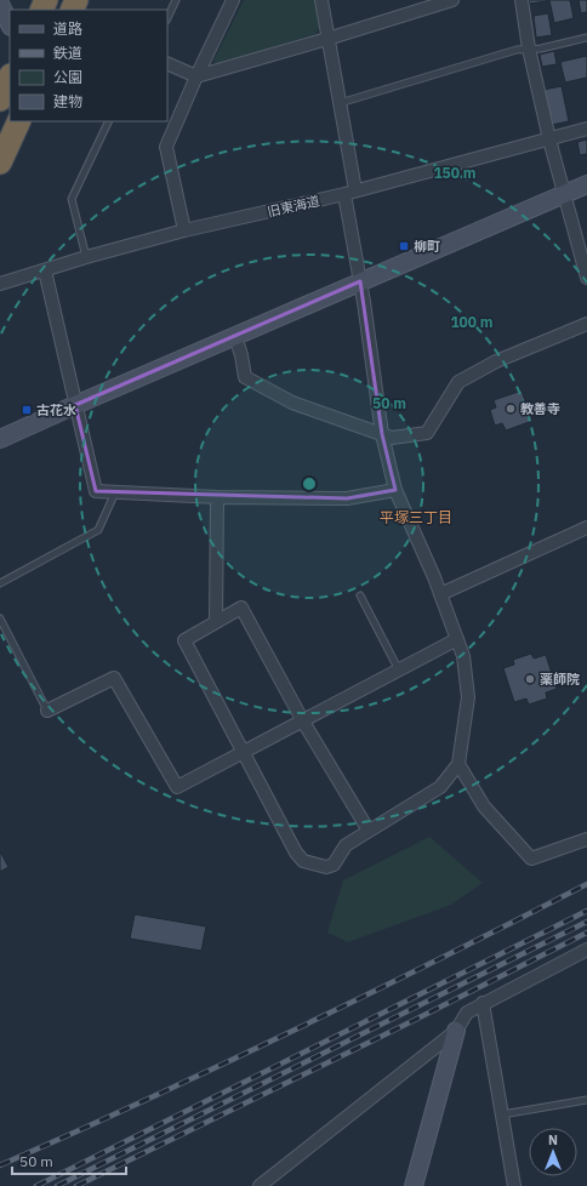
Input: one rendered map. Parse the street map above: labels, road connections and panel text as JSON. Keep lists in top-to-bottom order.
{
  "streets": {
    "street": ["旧東海道"]
  },
  "districts": ["平塚三丁目"],
  "places": {
    "transit": ["柳町", "古花水"],
    "other": ["教善寺", "薬師院"]
  },
  "legend": [
    "道路",
    "鉄道",
    "公園",
    "建物"
  ],
  "scale_bar": "50 m",
  "north": "top",
  "rings": ["150 m", "100 m", "50 m"]
}
